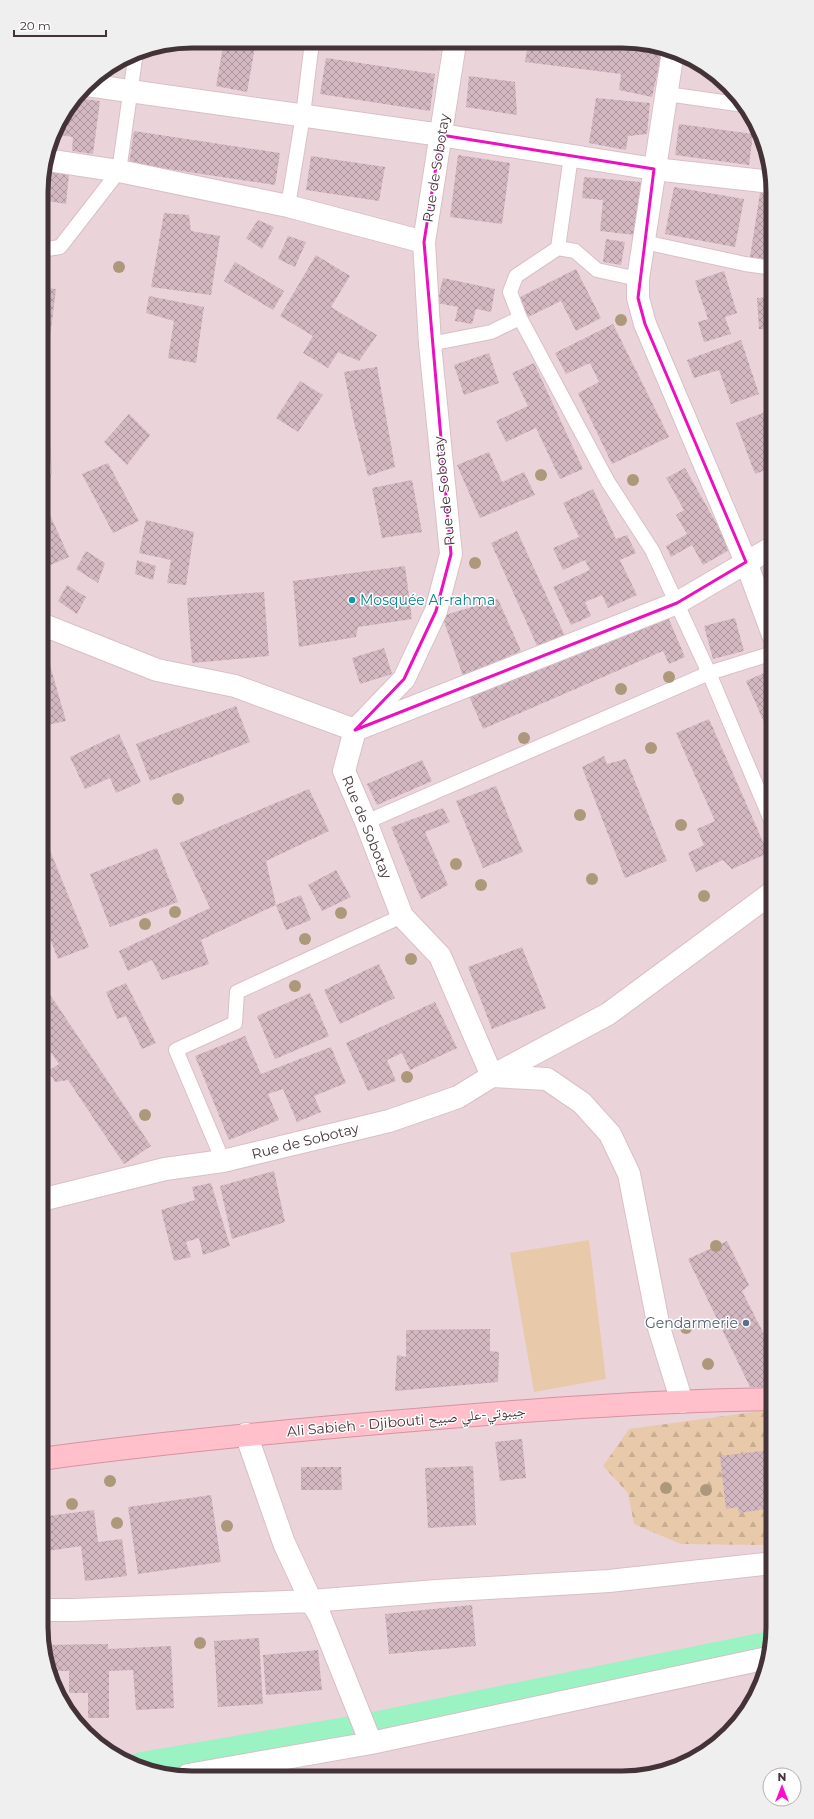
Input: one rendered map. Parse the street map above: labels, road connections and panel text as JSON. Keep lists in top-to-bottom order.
{
  "streets": {
    "main road": ["Ali Sabieh - Djibouti جيبوتي-علي صبيح"],
    "street": ["Rue de Sobotay"]
  },
  "places": ["Mosquée Ar-rahma", "Gendarmerie"],
  "scale_bar": "20 m",
  "north": "top"
}
